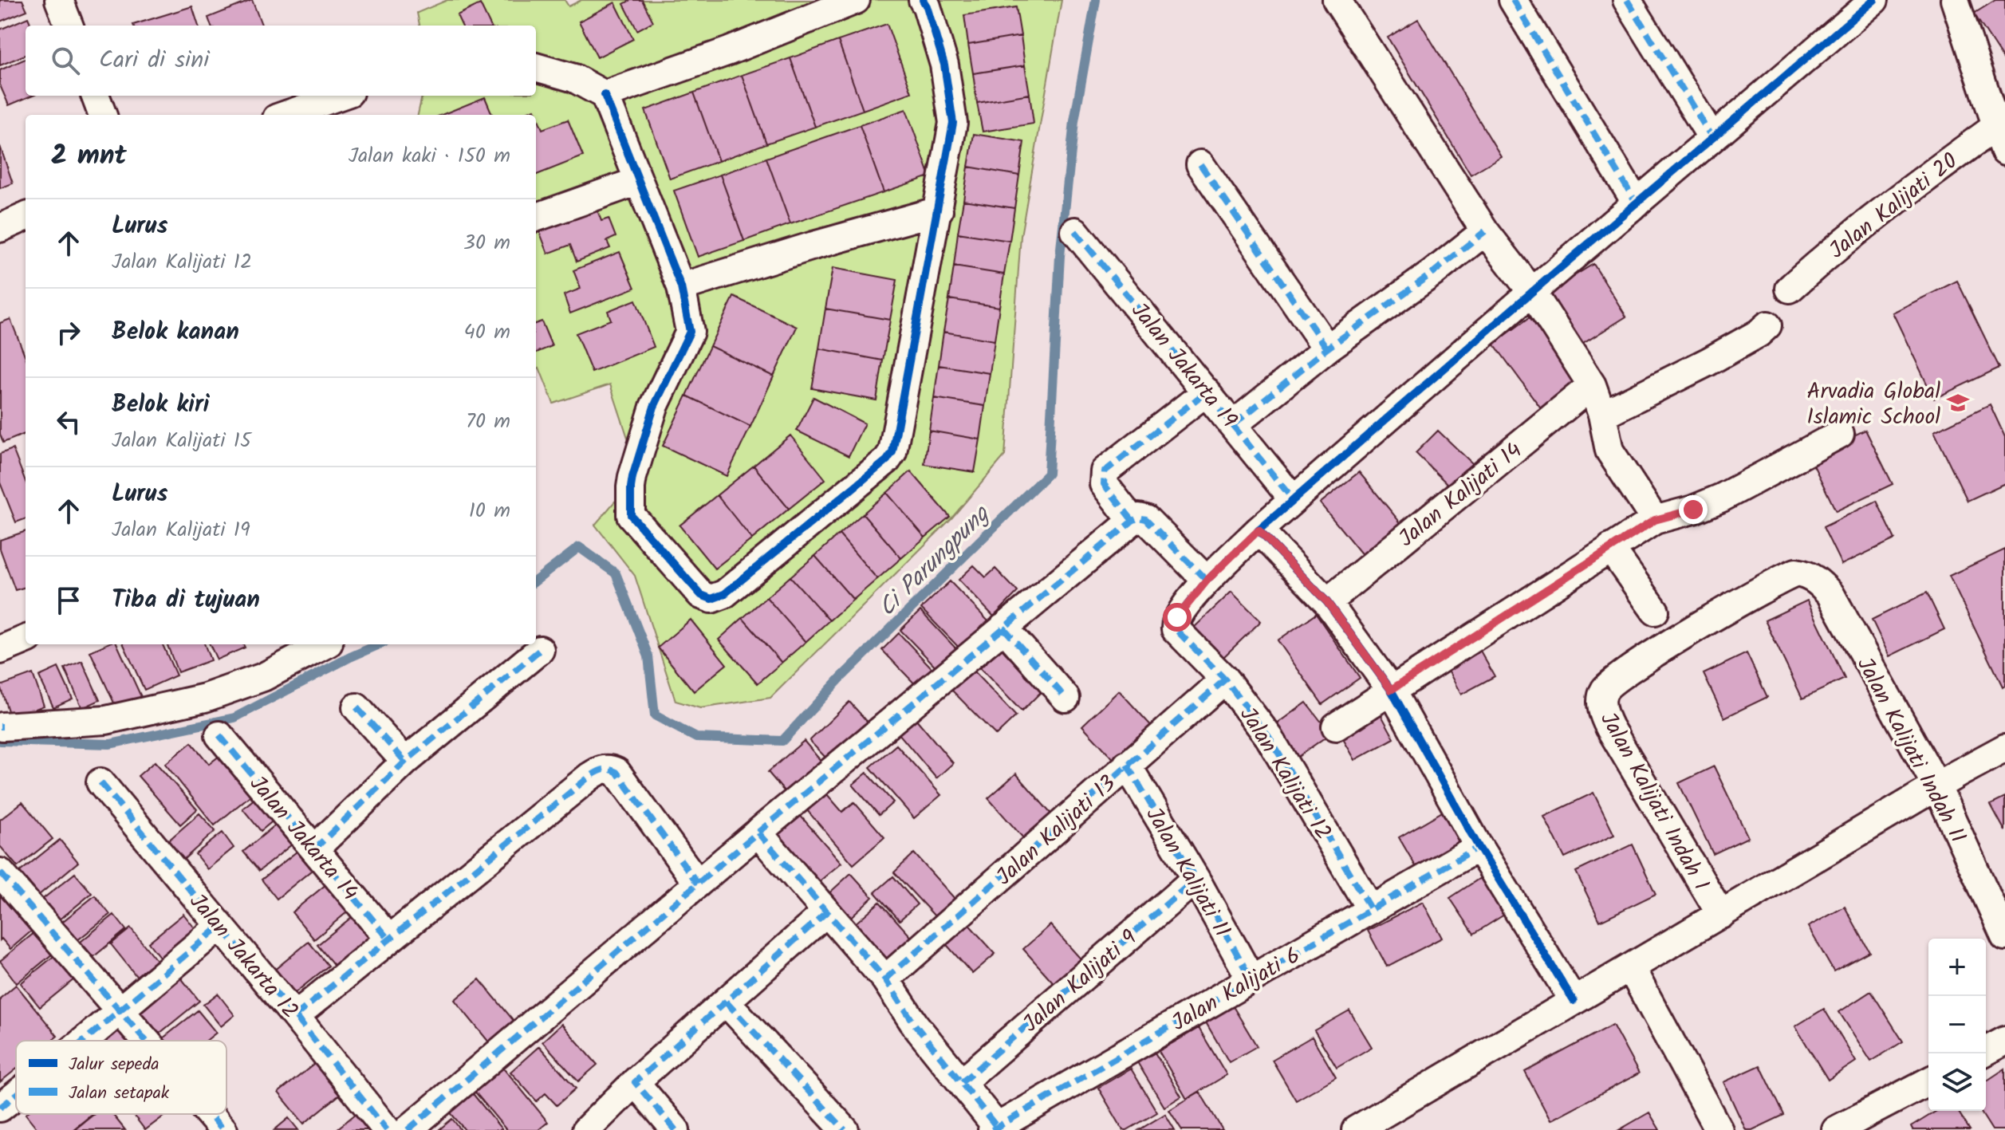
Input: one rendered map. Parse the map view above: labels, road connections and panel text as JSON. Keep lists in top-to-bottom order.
{
  "streets": {
    "street": [
      "Jalan Kalijati 20",
      "Jalan Jakarta 19",
      "Jalan Kalijati 14",
      "Jalan Kalijati Indah II",
      "Jalan Kalijati 12",
      "Jalan Kalijati Indah I",
      "Jalan Kalijati 13",
      "Jalan Jakarta 14",
      "Jalan Kalijati 11",
      "Jalan Jakarta 12",
      "Jalan Kalijati 9",
      "Jalan Kalijati 6"
    ]
  },
  "crossings": [
    ["Jalan Jakarta 19", "Jalan Kalijati 12"],
    ["Jalan Kalijati Indah II", "Jalan Kalijati Indah I"],
    ["Jalan Kalijati 12", "Jalan Kalijati 13"],
    ["Jalan Kalijati 12", "Jalan Kalijati 6"],
    ["Jalan Kalijati 13", "Jalan Kalijati 11"],
    ["Jalan Kalijati 11", "Jalan Kalijati 9"],
    ["Jalan Kalijati 11", "Jalan Kalijati 6"]
  ],
  "water": ["Ci Parungpung"],
  "places": {
    "school or university": ["Arvadia Global Islamic School"]
  },
  "legend": ["Jalur sepeda", "Jalan setapak"],
  "page": {
    "search": "Cari di sini",
    "heading": ["2 mnt", "Jalan kaki · 150 m"],
    "list": [
      ["Lurus", "Jalan Kalijati 12", "30 m"],
      ["Belok kanan", "40 m"],
      ["Belok kiri", "Jalan Kalijati 15", "70 m"],
      ["Lurus", "Jalan Kalijati 19", "10 m"],
      "Tiba di tujuan"
    ],
    "map_buttons": ["+", "−"]
  }
}
